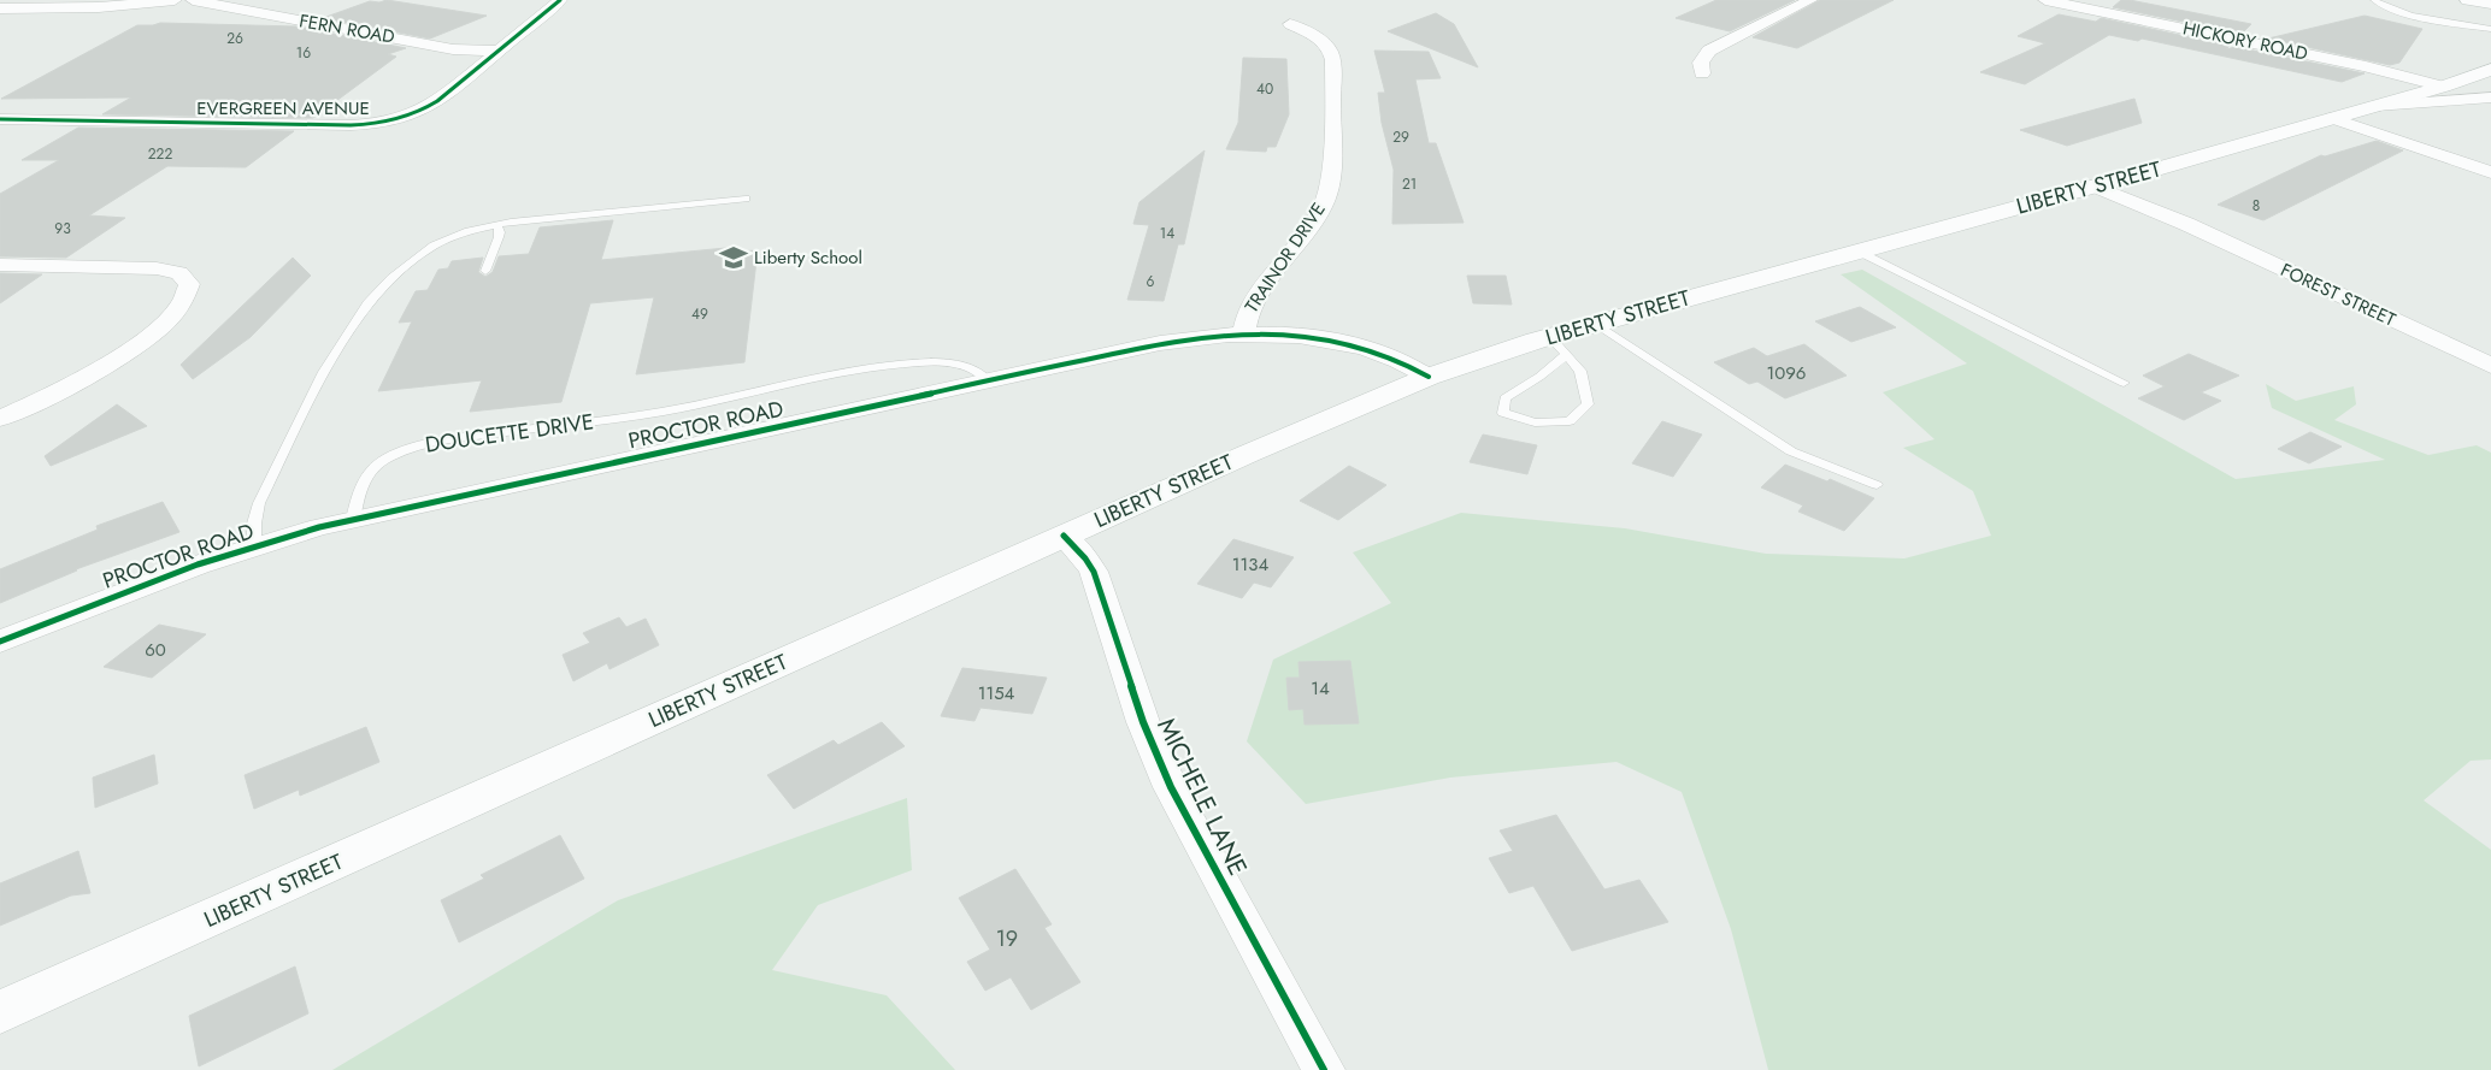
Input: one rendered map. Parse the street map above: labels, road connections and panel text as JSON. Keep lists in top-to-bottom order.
{
  "streets": {
    "main road": ["LIBERTY STREET"],
    "street": [
      "FERN ROAD",
      "HICKORY ROAD",
      "EVERGREEN AVENUE",
      "TRAINOR DRIVE",
      "FOREST STREET",
      "PROCTOR ROAD",
      "MICHELE LANE"
    ],
    "lane": ["DOUCETTE DRIVE"]
  },
  "crossings": [
    ["FERN ROAD", "EVERGREEN AVENUE"],
    ["HICKORY ROAD", "LIBERTY STREET"],
    ["LIBERTY STREET", "FOREST STREET"],
    ["LIBERTY STREET", "PROCTOR ROAD"],
    ["LIBERTY STREET", "MICHELE LANE"],
    ["TRAINOR DRIVE", "PROCTOR ROAD"],
    ["PROCTOR ROAD", "DOUCETTE DRIVE"]
  ],
  "places": {
    "school or university": ["Liberty School"]
  },
  "house_numbers": [
    "26",
    "16",
    "40",
    "29",
    "222",
    "21",
    "8",
    "93",
    "14",
    "6",
    "49",
    "1096",
    "1134",
    "60",
    "14",
    "1154",
    "19"
  ]
}
